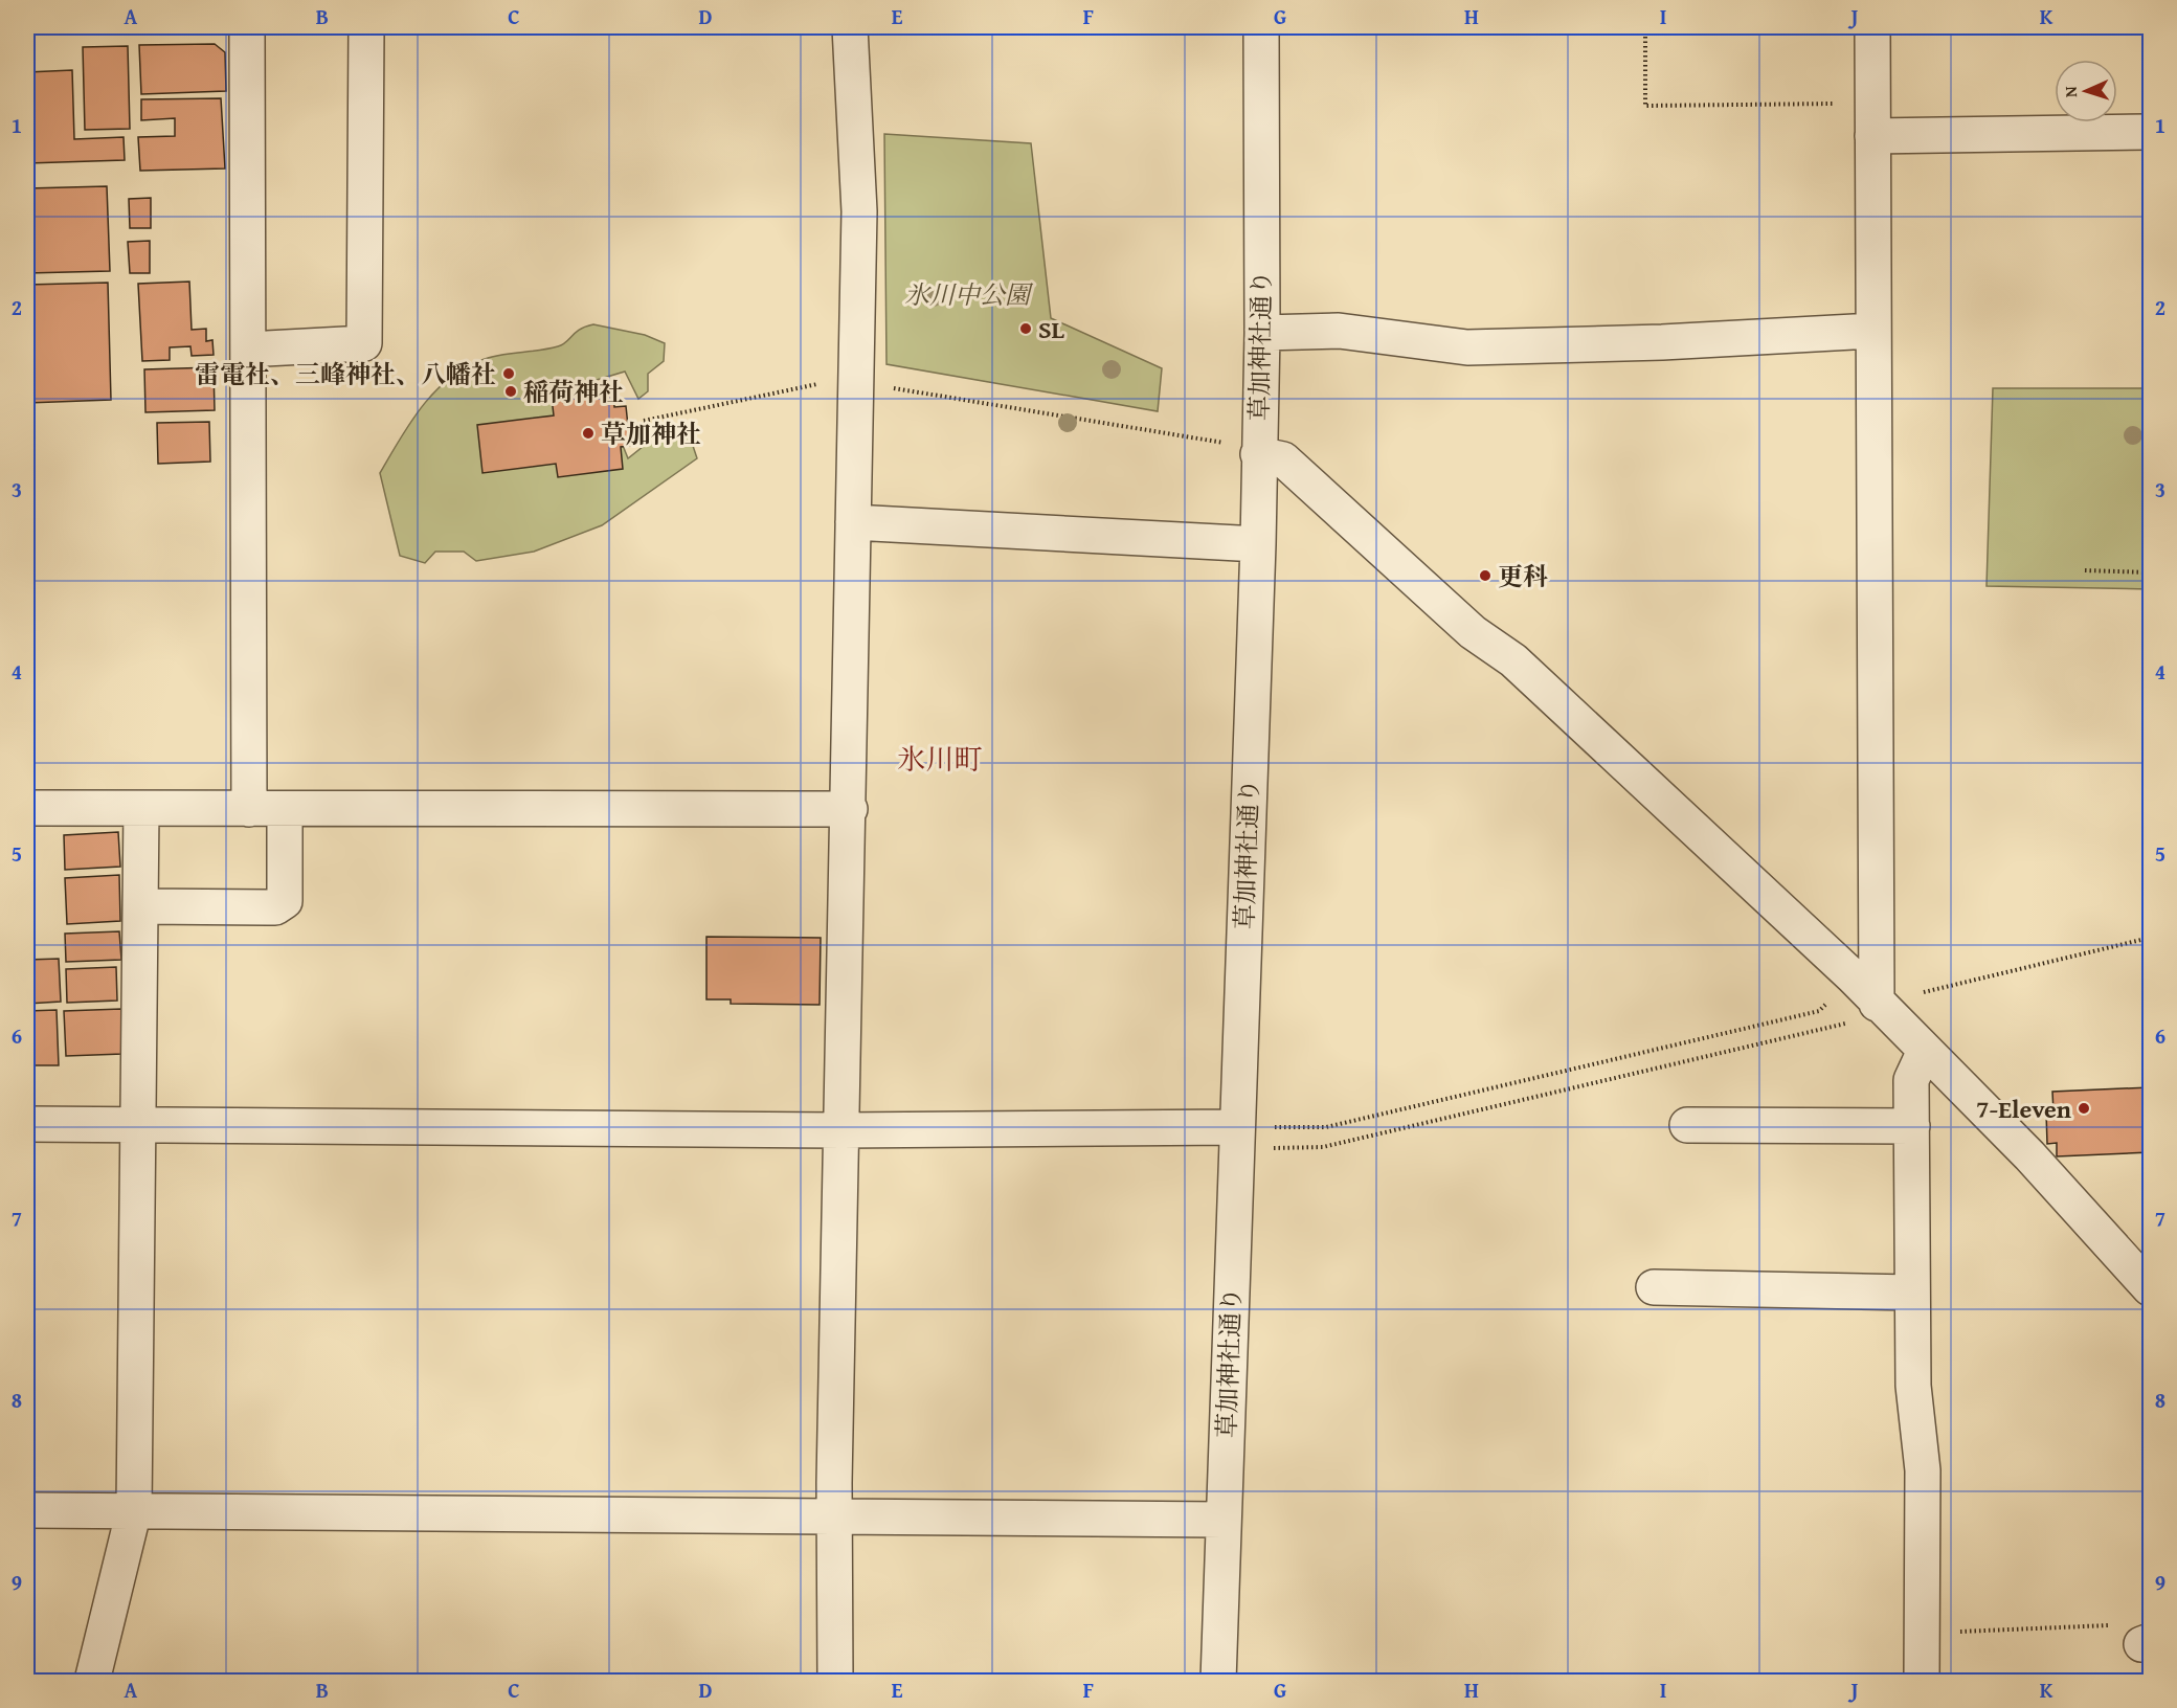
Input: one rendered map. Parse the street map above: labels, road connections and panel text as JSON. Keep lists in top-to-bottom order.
{
  "streets": {
    "street": ["草加神社通り"]
  },
  "districts": ["氷川町"],
  "parks": ["氷川中公園"],
  "places": [
    "SL",
    "雷電社、三峰神社、八幡社",
    "稲荷神社",
    "草加神社",
    "更科",
    "7-Eleven"
  ],
  "north": "left",
  "grid": {
    "columns": [
      "A",
      "B",
      "C",
      "D",
      "E",
      "F",
      "G",
      "H",
      "I",
      "J",
      "K"
    ],
    "rows": [
      "1",
      "2",
      "3",
      "4",
      "5",
      "6",
      "7",
      "8",
      "9"
    ]
  }
}
